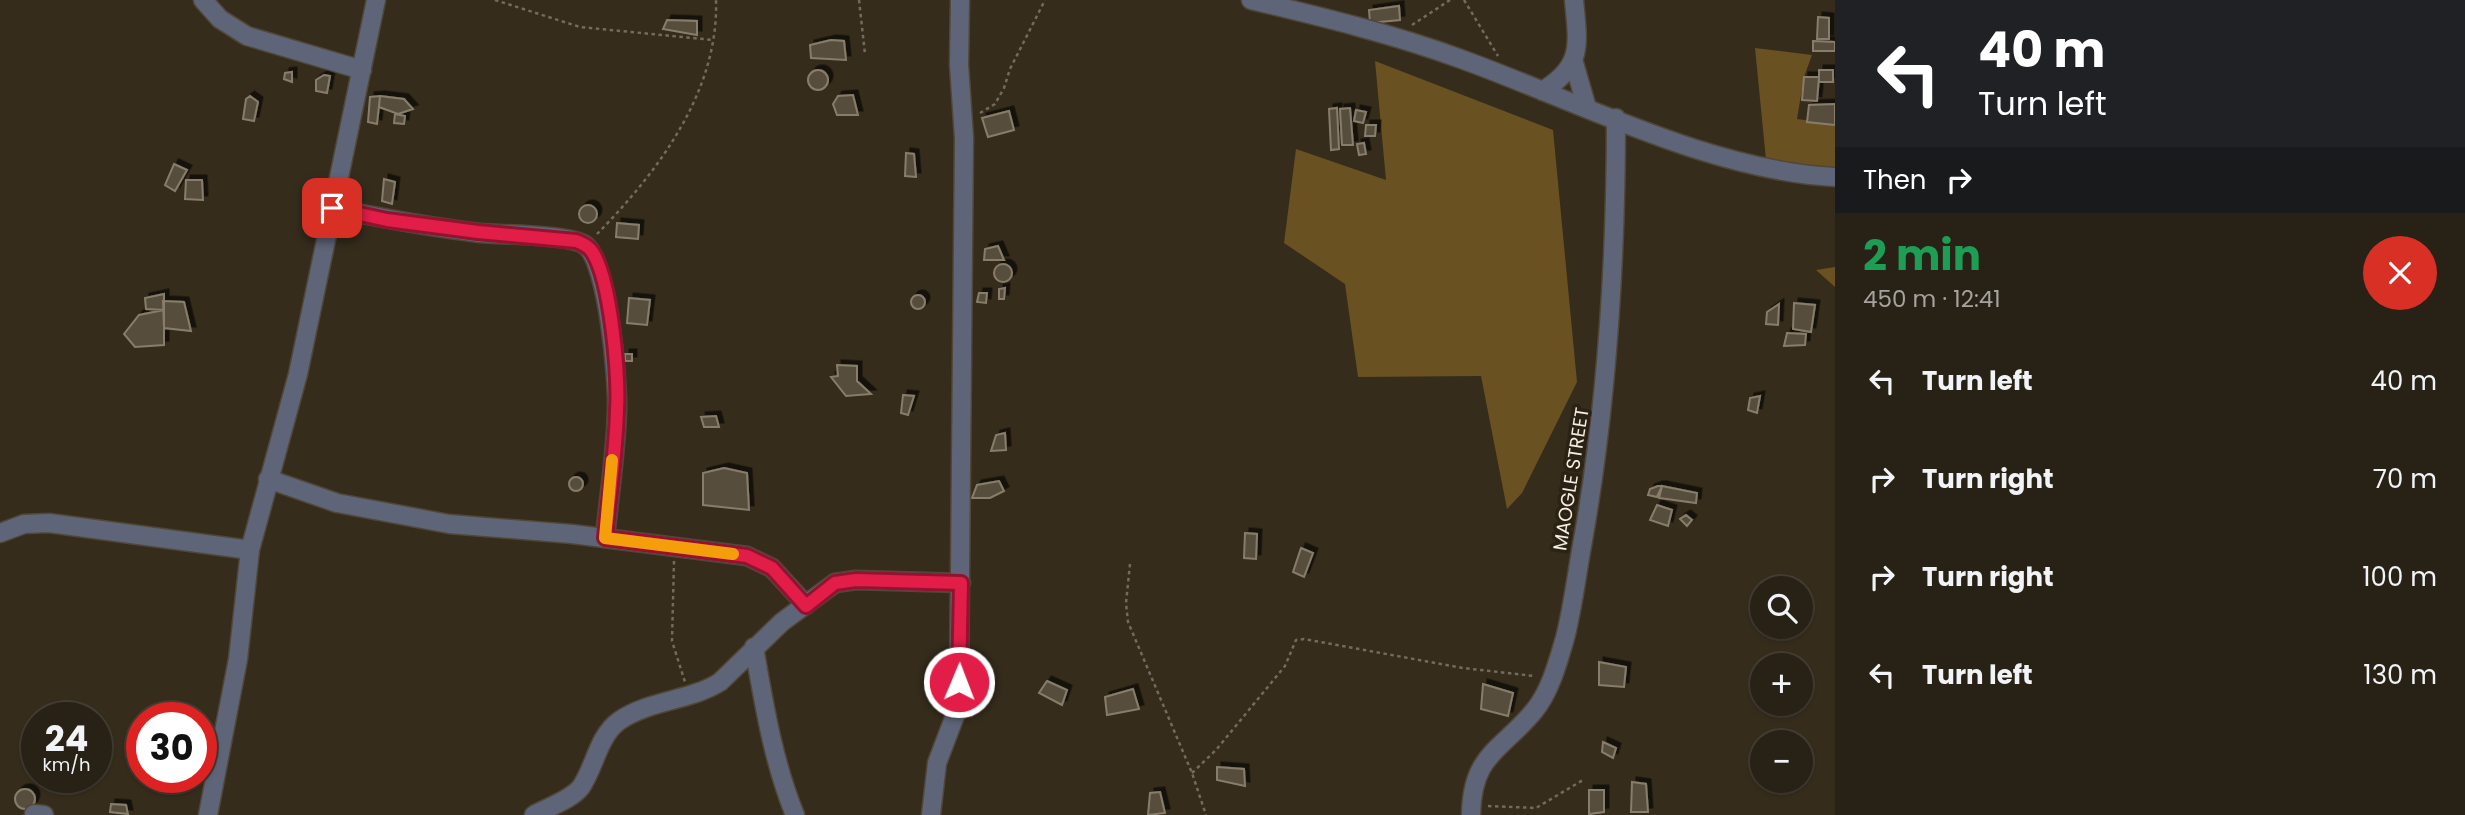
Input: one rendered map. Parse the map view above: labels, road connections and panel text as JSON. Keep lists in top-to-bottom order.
{
  "streets": {
    "street": ["MAOGLE STREET"]
  },
  "page": {
    "turn": ["40 m", "Turn left"],
    "then": "Then",
    "heading": ["2 min", "450 m · 12:41"],
    "list": [
      {
        "name": "Turn left",
        "value": "40 m"
      },
      {
        "name": "Turn right",
        "value": "70 m"
      },
      {
        "name": "Turn right",
        "value": "100 m"
      },
      {
        "name": "Turn left",
        "value": "130 m"
      }
    ],
    "map_buttons": ["+", "−"],
    "speed": "24 km/h",
    "limit": "30"
  }
}
